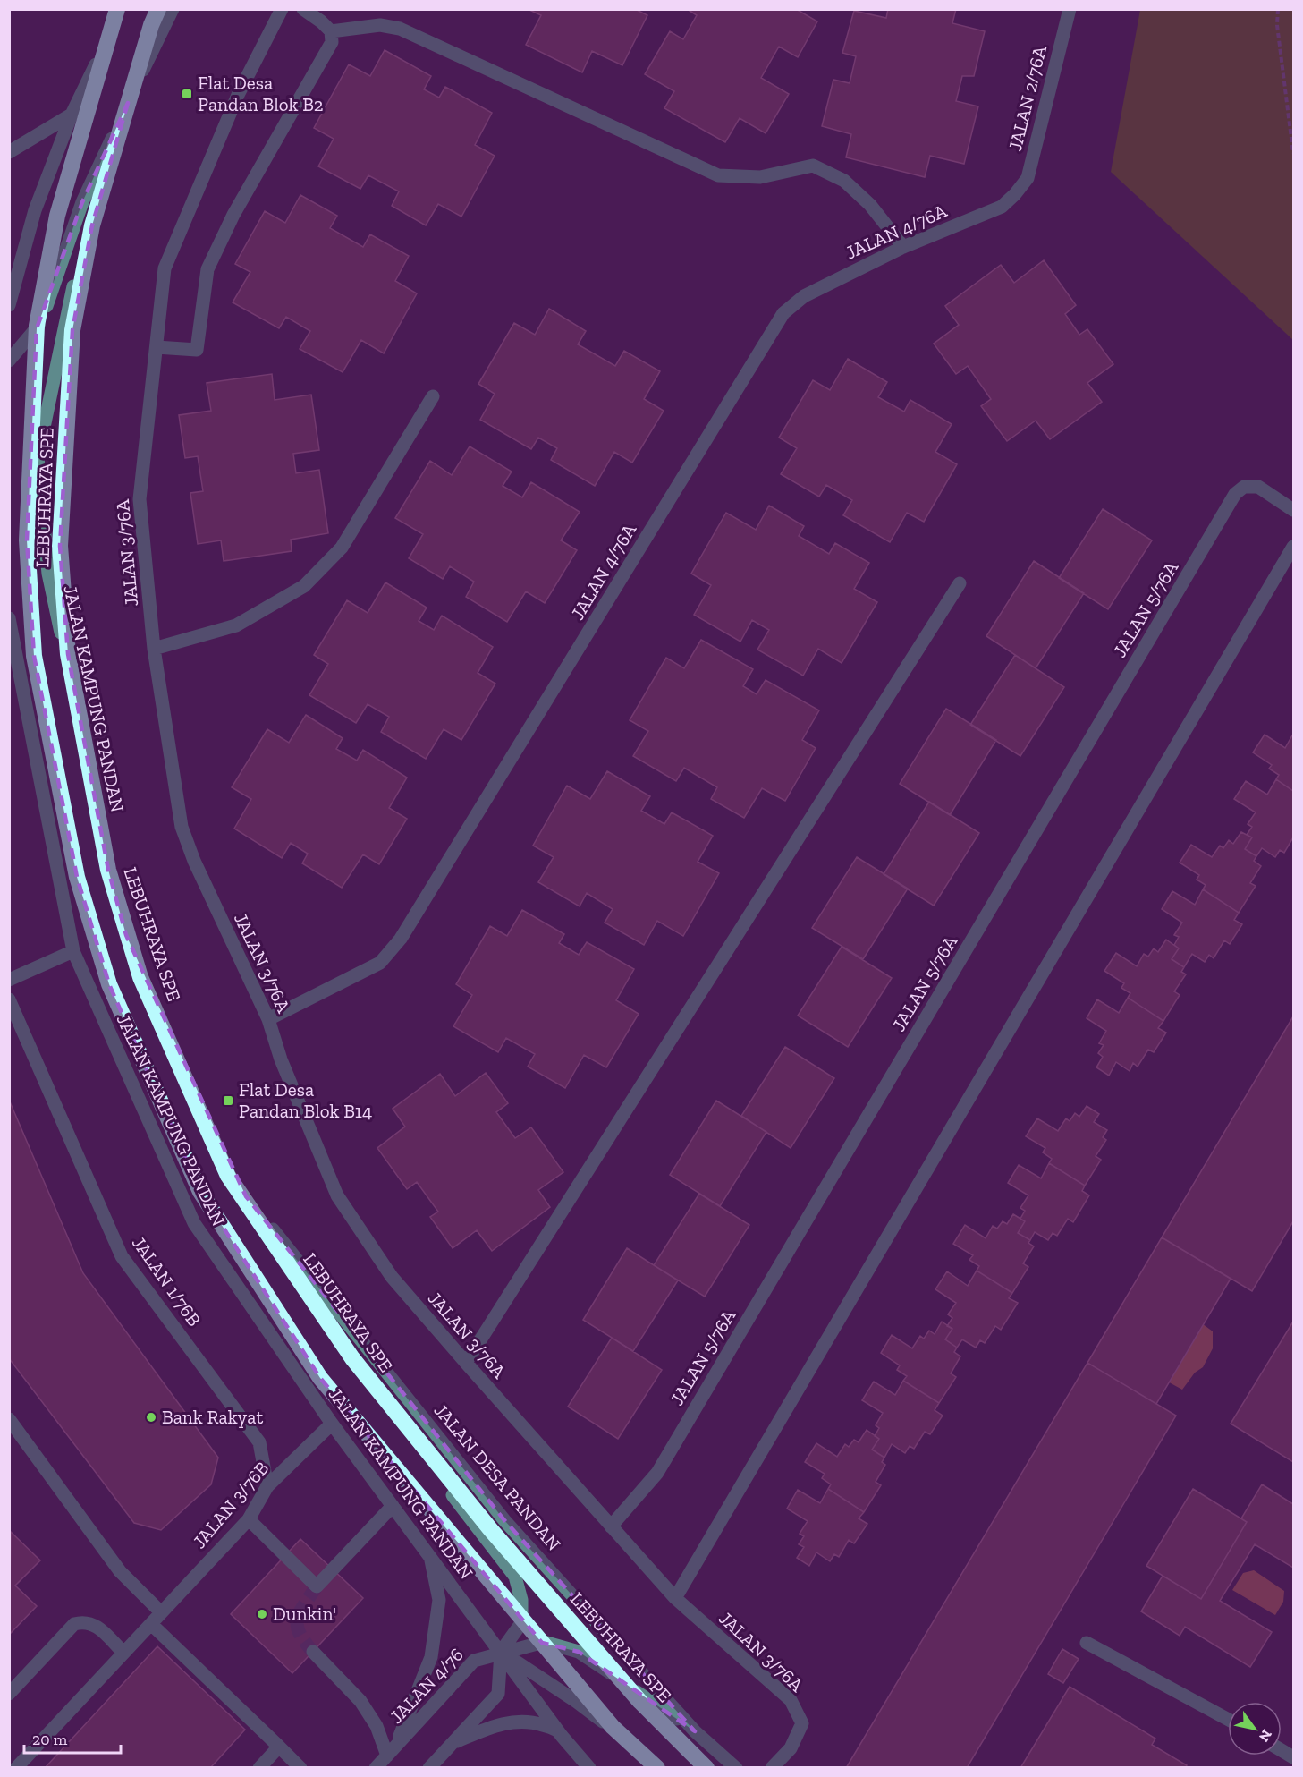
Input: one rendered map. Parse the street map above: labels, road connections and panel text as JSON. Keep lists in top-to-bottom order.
{
  "streets": {
    "highway": ["LEBUHRAYA SPE"],
    "street": [
      "JALAN 2/76A",
      "JALAN 4/76A",
      "JALAN 3/76A",
      "JALAN 5/76A",
      "JALAN KAMPUNG PANDAN",
      "JALAN 1/76B",
      "JALAN DESA PANDAN",
      "JALAN 3/76B",
      "JALAN 4/76"
    ]
  },
  "crossings": [
    ["JALAN 2/76A", "JALAN 4/76A"],
    ["JALAN 4/76A", "JALAN 3/76A"],
    ["JALAN 3/76A", "JALAN 5/76A"],
    ["JALAN KAMPUNG PANDAN", "JALAN DESA PANDAN"],
    ["JALAN KAMPUNG PANDAN", "JALAN 3/76B"],
    ["JALAN KAMPUNG PANDAN", "JALAN 4/76"],
    ["JALAN 1/76B", "JALAN 3/76B"],
    ["JALAN DESA PANDAN", "JALAN 4/76"]
  ],
  "places": {
    "transit": ["Flat Desa Pandan Blok B2", "Flat Desa Pandan Blok B14"],
    "other": ["Bank Rakyat", "Dunkin'"]
  },
  "scale_bar": "20 m",
  "north": "bottom right"
}
